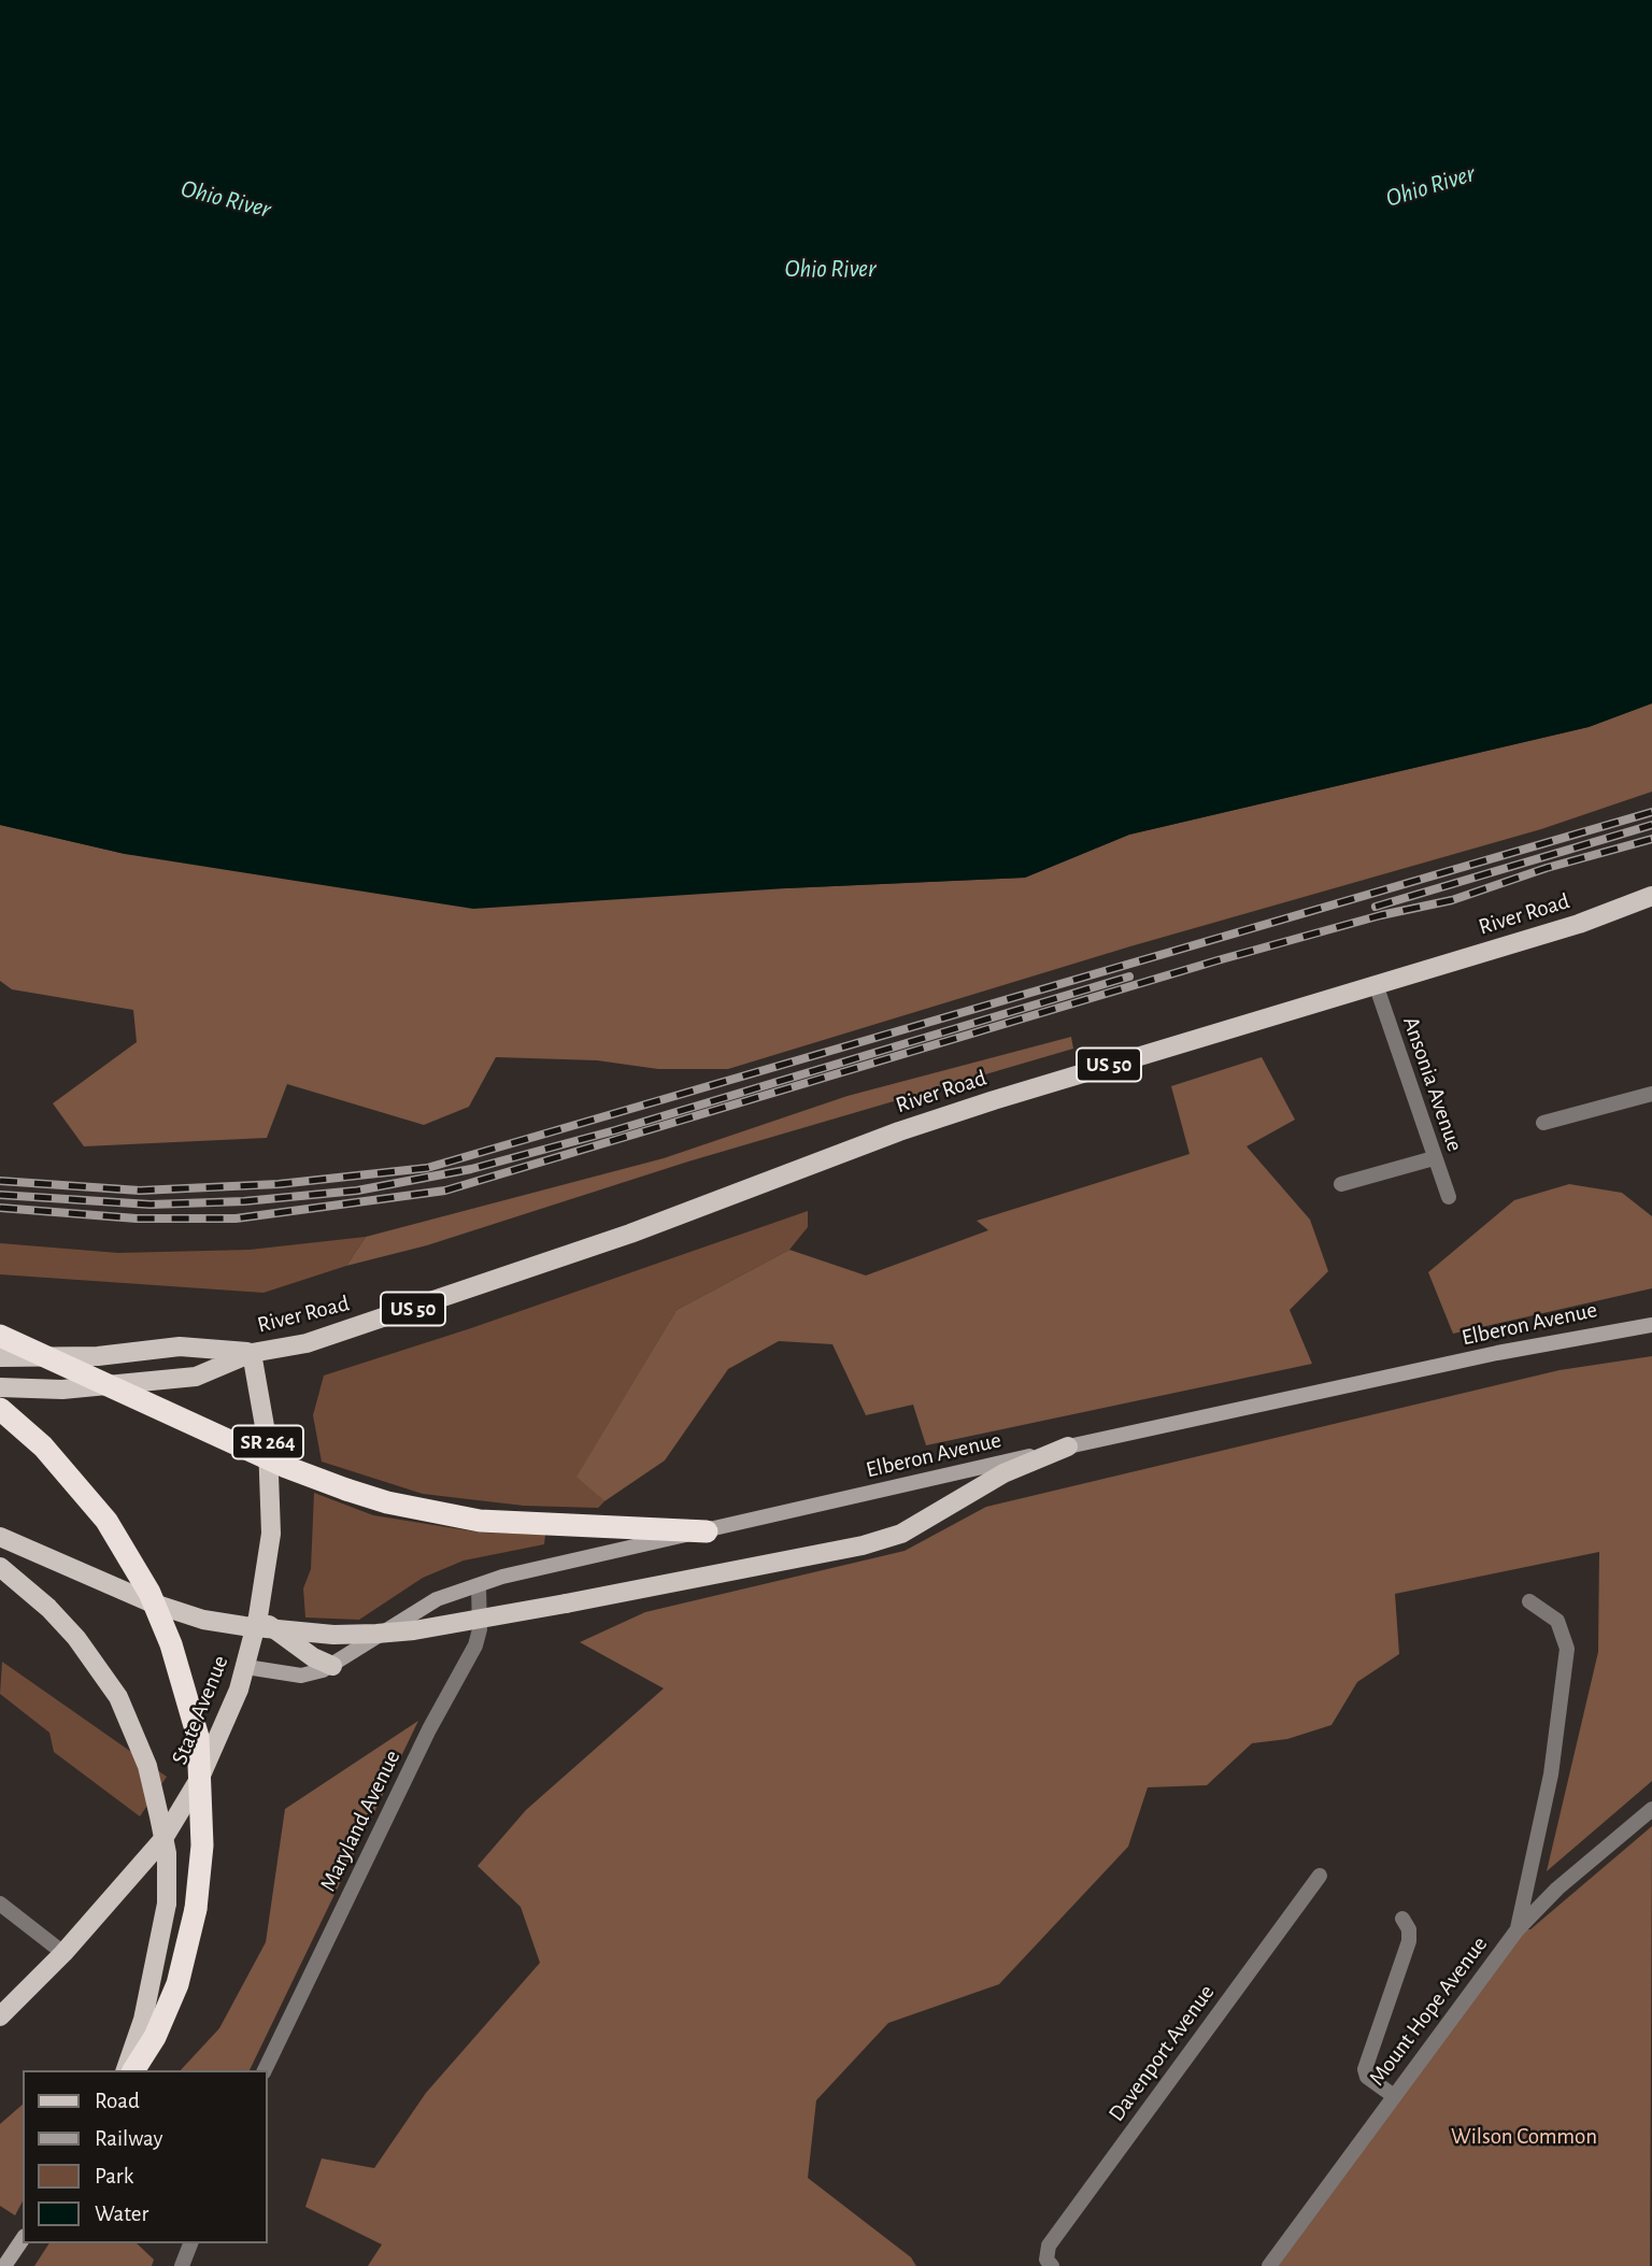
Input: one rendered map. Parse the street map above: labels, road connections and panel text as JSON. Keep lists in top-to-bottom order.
{
  "streets": {
    "main road": [
      "River Road",
      "US 50",
      "SR 264",
      "State Avenue"
    ],
    "street": [
      "Ansonia Avenue",
      "Elberon Avenue",
      "Maryland Avenue",
      "Mount Hope Avenue",
      "Davenport Avenue"
    ]
  },
  "crossings": [
    ["River Road", "Ansonia Avenue"],
    ["River Road", "State Avenue"],
    ["Elberon Avenue", "State Avenue"],
    ["Elberon Avenue", "Maryland Avenue"]
  ],
  "water": ["Ohio River"],
  "parks": ["Wilson Common"],
  "legend": [
    "Road",
    "Railway",
    "Park",
    "Water"
  ]
}
